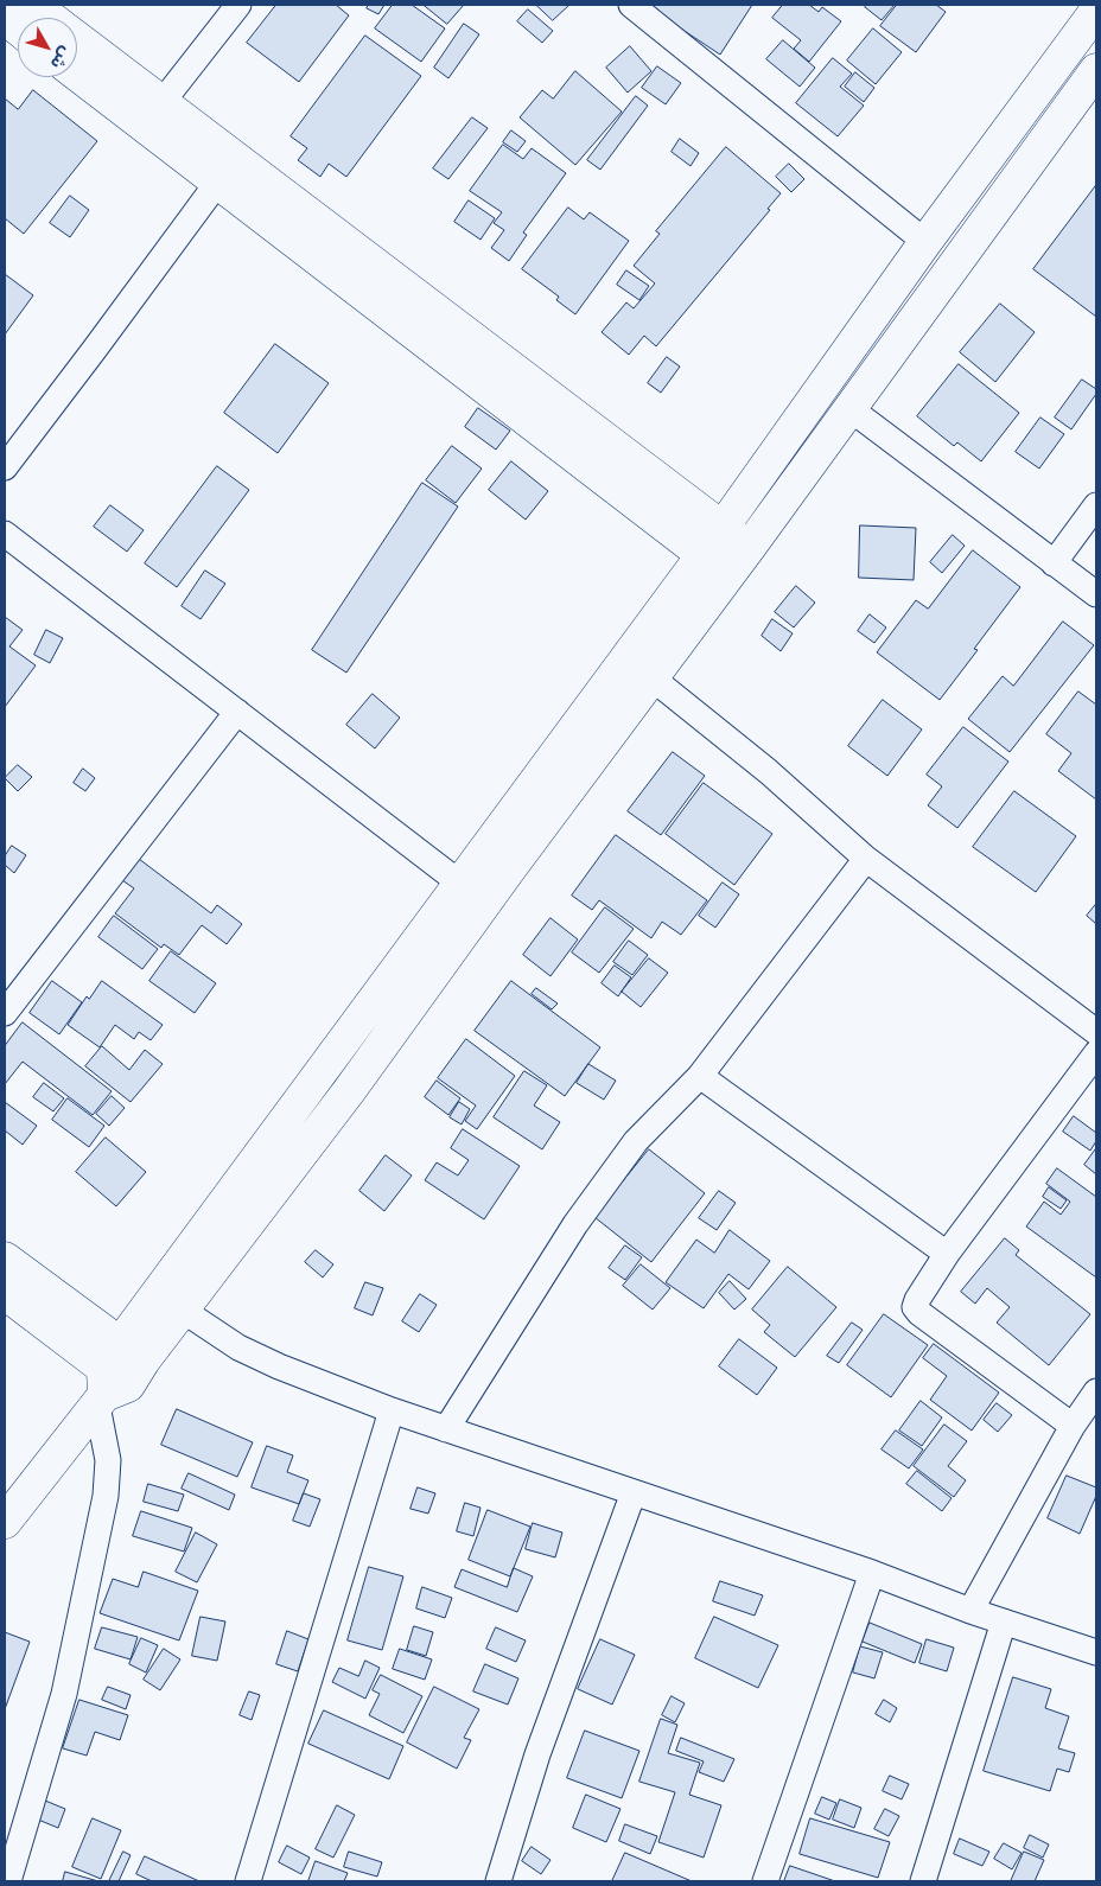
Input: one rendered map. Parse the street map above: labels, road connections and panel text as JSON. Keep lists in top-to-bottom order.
{
  "north": "bottom right"
}
